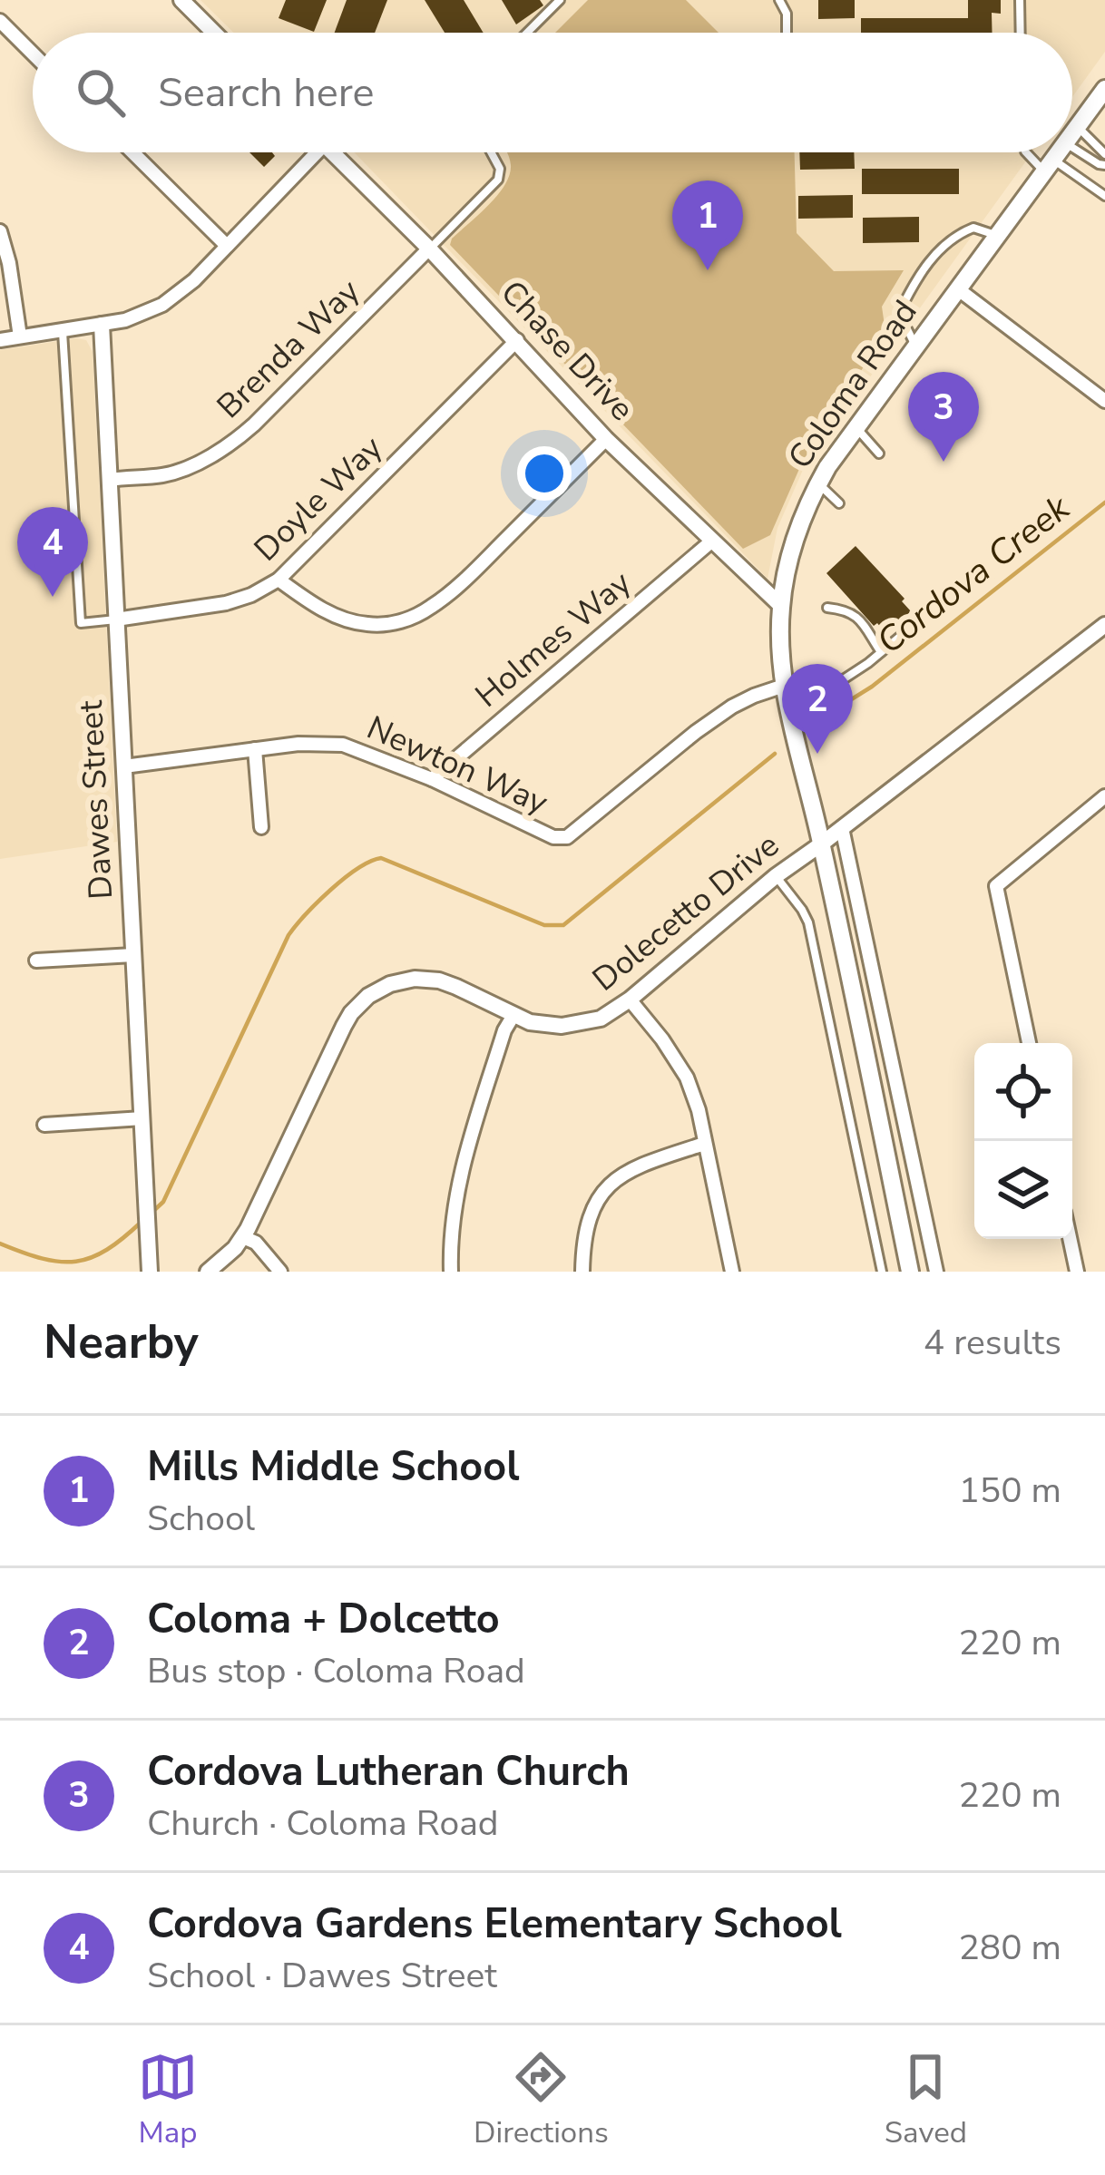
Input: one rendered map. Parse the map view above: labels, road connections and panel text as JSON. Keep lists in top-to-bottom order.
{
  "streets": {
    "main road": ["Coloma Road"],
    "street": [
      "Brenda Way",
      "Chase Drive",
      "Doyle Way",
      "Holmes Way",
      "Newton Way",
      "Dawes Street",
      "Dolecetto Drive"
    ]
  },
  "crossings": [
    ["Brenda Way", "Chase Drive"],
    ["Brenda Way", "Dawes Street"],
    ["Chase Drive", "Coloma Road"],
    ["Chase Drive", "Doyle Way"],
    ["Chase Drive", "Holmes Way"],
    ["Coloma Road", "Newton Way"],
    ["Coloma Road", "Dolecetto Drive"],
    ["Doyle Way", "Dawes Street"],
    ["Holmes Way", "Newton Way"],
    ["Newton Way", "Dawes Street"]
  ],
  "water": ["Cordova Creek"],
  "page": {
    "search": "Search here",
    "pins": [
      "1",
      "3",
      "4",
      "2"
    ],
    "heading": ["Nearby", "4 results"],
    "list": [
      {
        "mark": "1",
        "name": "Mills Middle School",
        "note": "School",
        "value": "150 m"
      },
      {
        "mark": "2",
        "name": "Coloma + Dolcetto",
        "note": "Bus stop · Coloma Road",
        "value": "220 m"
      },
      {
        "mark": "3",
        "name": "Cordova Lutheran Church",
        "note": "Church · Coloma Road",
        "value": "220 m"
      },
      {
        "mark": "4",
        "name": "Cordova Gardens Elementary School",
        "note": "School · Dawes Street",
        "value": "280 m"
      }
    ],
    "nav": ["Map", "Directions", "Saved"]
  }
}
